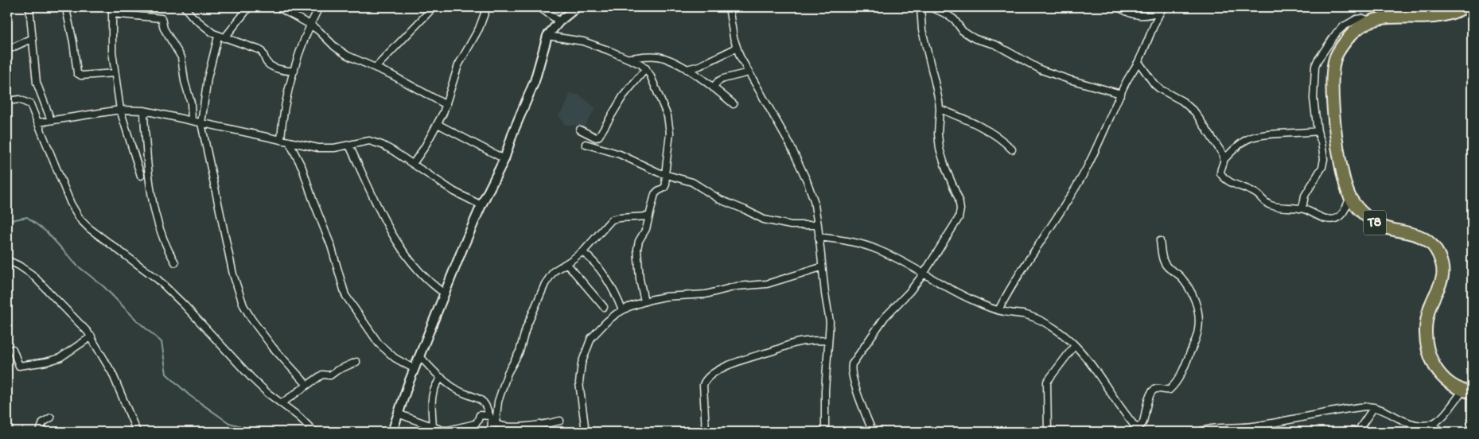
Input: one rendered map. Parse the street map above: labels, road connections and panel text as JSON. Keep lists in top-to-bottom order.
{
  "streets": {
    "highway": ["T8"]
  }
}
